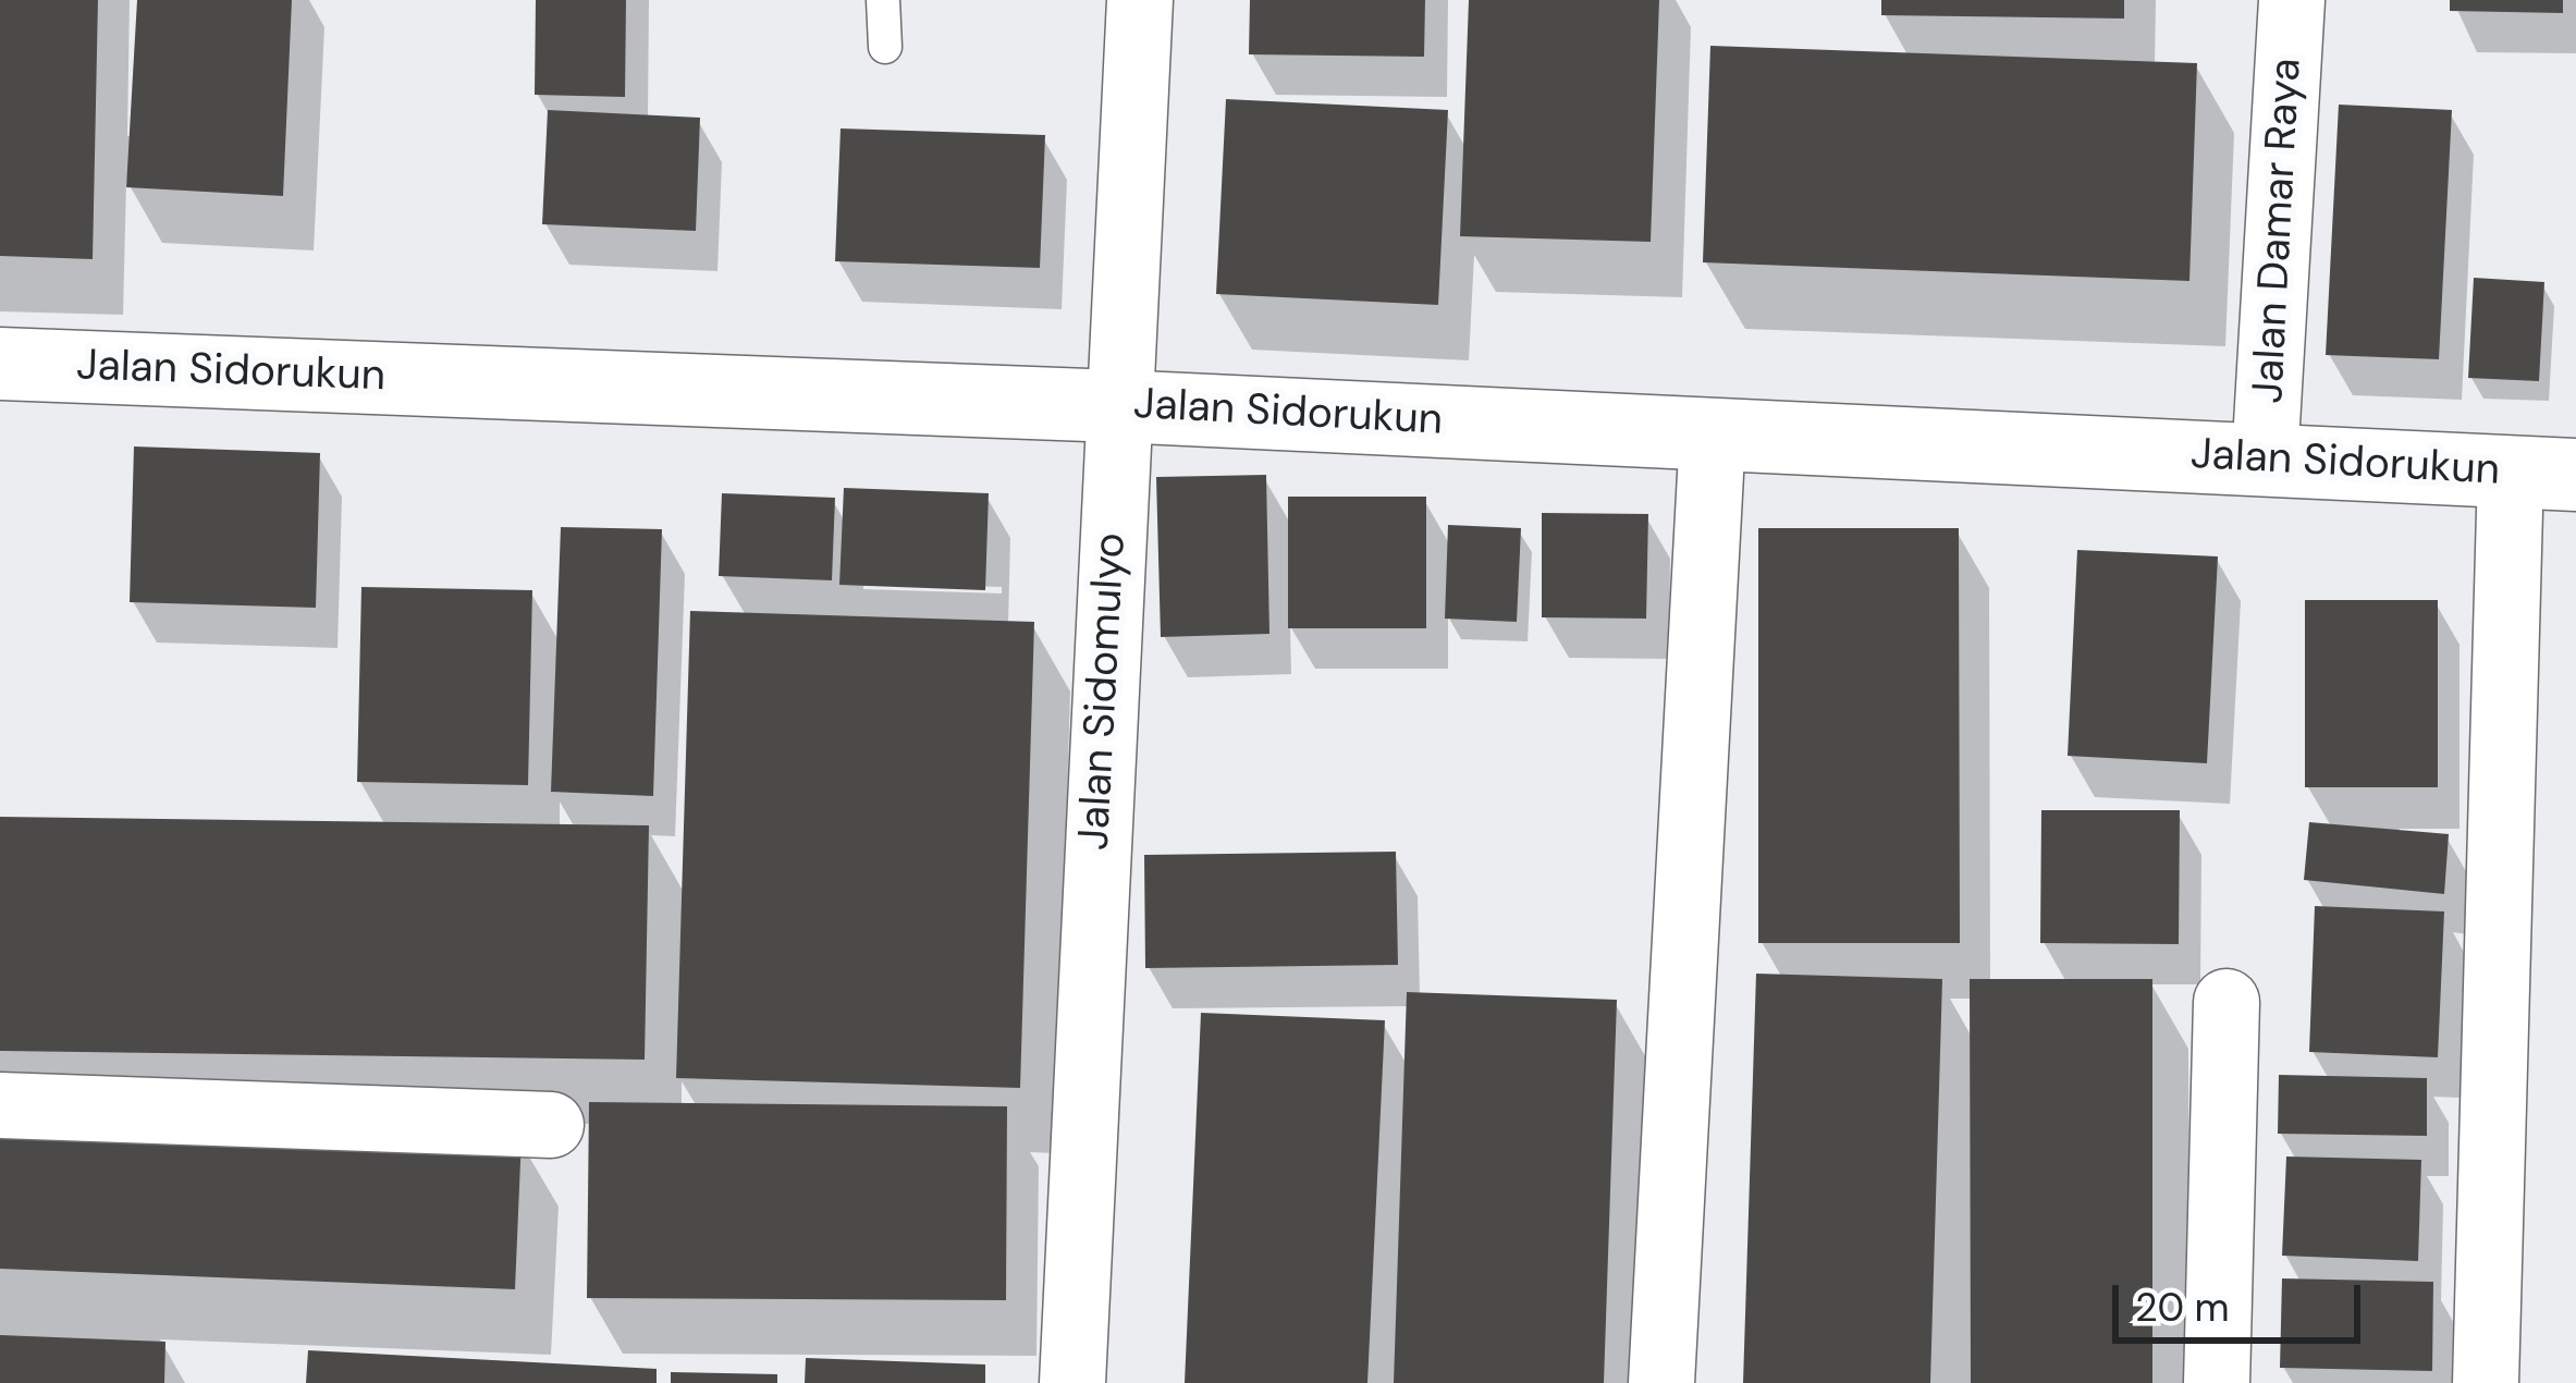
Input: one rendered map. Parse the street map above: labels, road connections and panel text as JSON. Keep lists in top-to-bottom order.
{
  "streets": {
    "street": ["Jalan Damar Raya", "Jalan Sidorukun", "Jalan Sidomulyo"]
  },
  "crossings": [
    ["Jalan Damar Raya", "Jalan Sidorukun"],
    ["Jalan Sidorukun", "Jalan Sidomulyo"]
  ],
  "scale_bar": "20 m"
}
